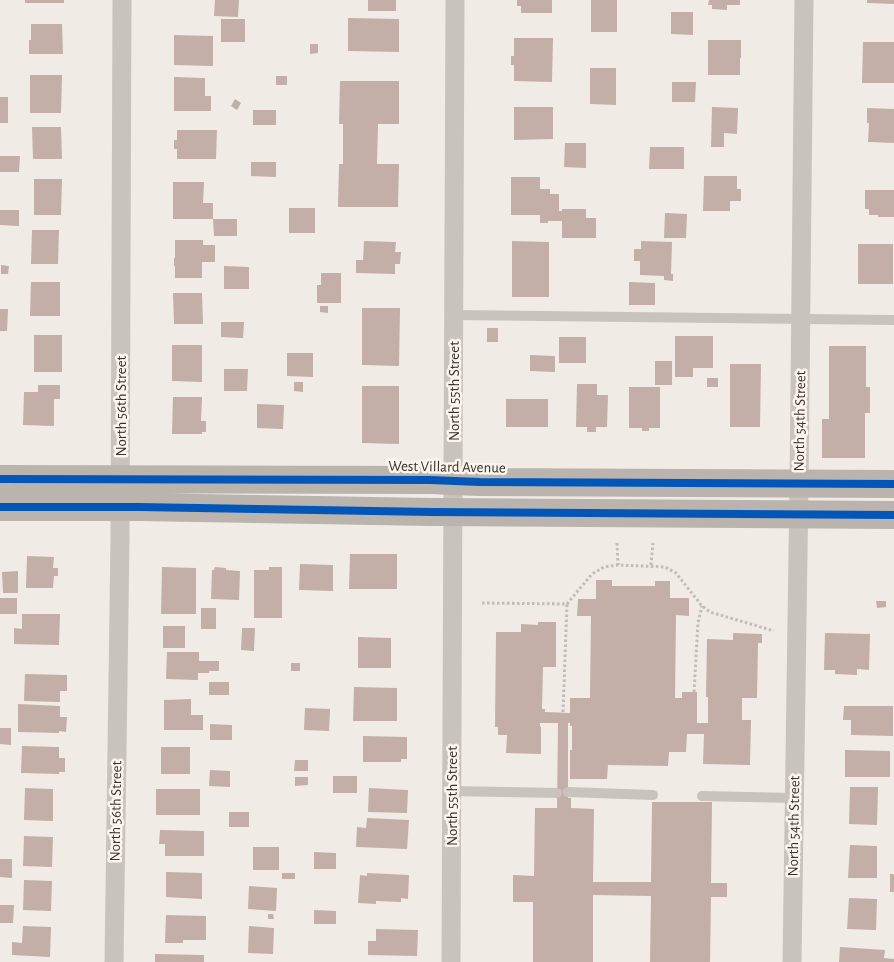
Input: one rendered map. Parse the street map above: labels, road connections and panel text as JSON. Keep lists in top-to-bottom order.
{
  "streets": {
    "street": [
      "North 55th Street",
      "North 56th Street",
      "North 54th Street",
      "West Villard Avenue"
    ]
  },
  "crossings": [
    ["North 55th Street", "West Villard Avenue"],
    ["North 56th Street", "West Villard Avenue"],
    ["North 54th Street", "West Villard Avenue"]
  ]
}
